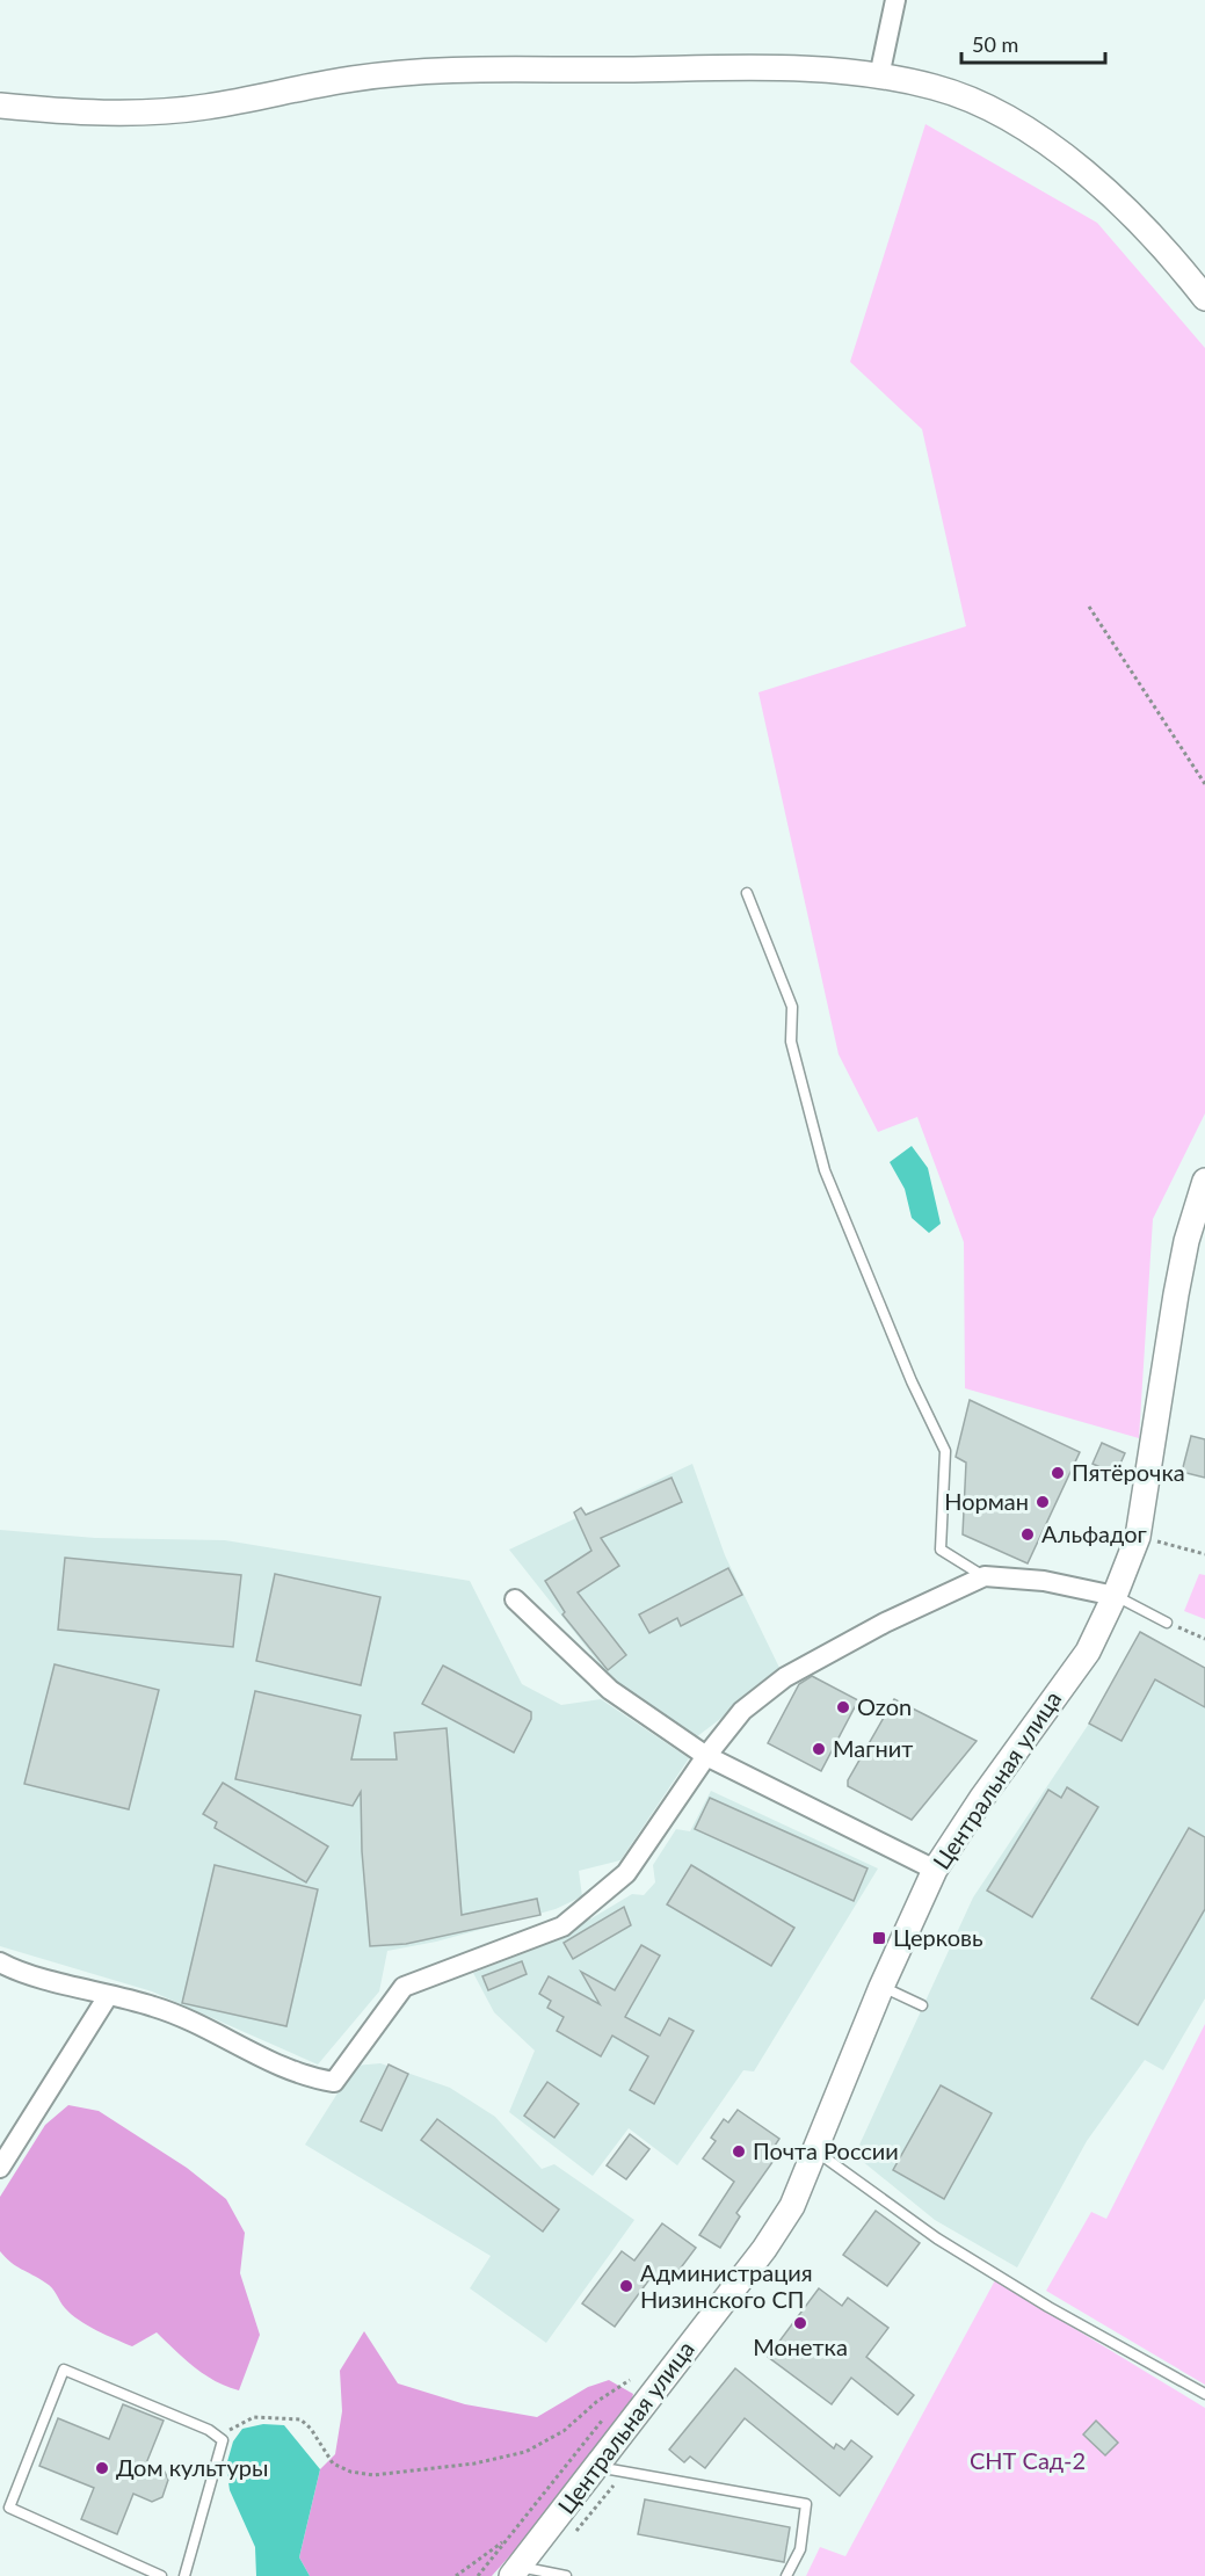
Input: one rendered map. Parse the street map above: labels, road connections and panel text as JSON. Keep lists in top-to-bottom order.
{
  "streets": {
    "street": ["Центральная улица"]
  },
  "parks": ["СНТ Сад-2"],
  "places": {
    "other": [
      "Пятёрочка",
      "Норман",
      "Альфадог",
      "Ozon",
      "Магнит",
      "Почта России",
      "Администрация Низинского СП",
      "Монетка",
      "Дом культуры"
    ],
    "transit": ["Церковь"]
  },
  "scale_bar": "50 m"
}
